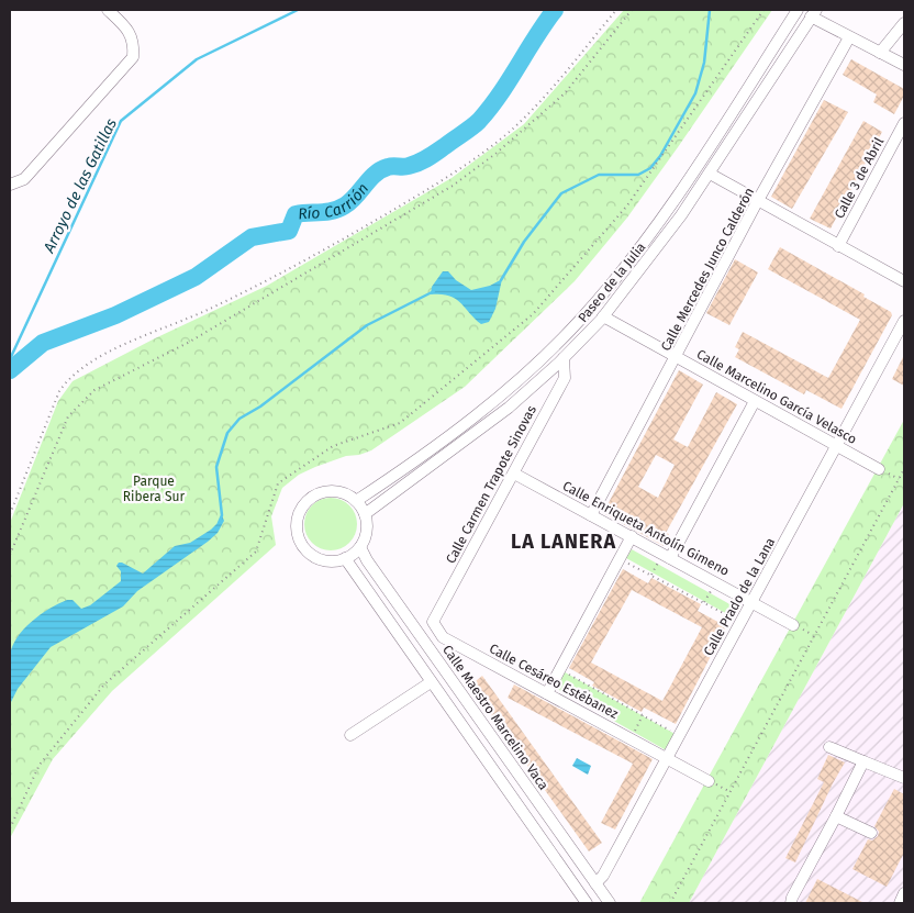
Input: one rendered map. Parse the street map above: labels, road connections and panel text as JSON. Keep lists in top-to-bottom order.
{
  "streets": {
    "street": [
      "Calle 3 de Abril",
      "Calle Mercedes Junco Calderón",
      "Paseo de la Julia",
      "Calle Marcelino García Velasco",
      "Calle Carmen Trapote Sinovas",
      "Calle Enriqueta Antolín Gimeno",
      "Calle Prado de la Lana",
      "Calle Cesáreo Estébanez",
      "Calle Maestro Marcelino Vaca"
    ]
  },
  "crossings": [
    ["Calle Mercedes Junco Calderón", "Calle Marcelino García Velasco"],
    ["Calle Mercedes Junco Calderón", "Calle Enriqueta Antolín Gimeno"],
    ["Paseo de la Julia", "Calle Marcelino García Velasco"],
    ["Paseo de la Julia", "Calle Carmen Trapote Sinovas"],
    ["Paseo de la Julia", "Calle Maestro Marcelino Vaca"],
    ["Calle Marcelino García Velasco", "Calle Prado de la Lana"],
    ["Calle Carmen Trapote Sinovas", "Calle Enriqueta Antolín Gimeno"],
    ["Calle Carmen Trapote Sinovas", "Calle Cesáreo Estébanez"],
    ["Calle Enriqueta Antolín Gimeno", "Calle Prado de la Lana"],
    ["Calle Prado de la Lana", "Calle Cesáreo Estébanez"],
    ["Calle Prado de la Lana", "Calle Maestro Marcelino Vaca"]
  ],
  "districts": ["LA LANERA"],
  "water": ["Arroyo de las Gatillas", "Río Carrión"],
  "parks": ["Parque Ribera Sur"]
}
